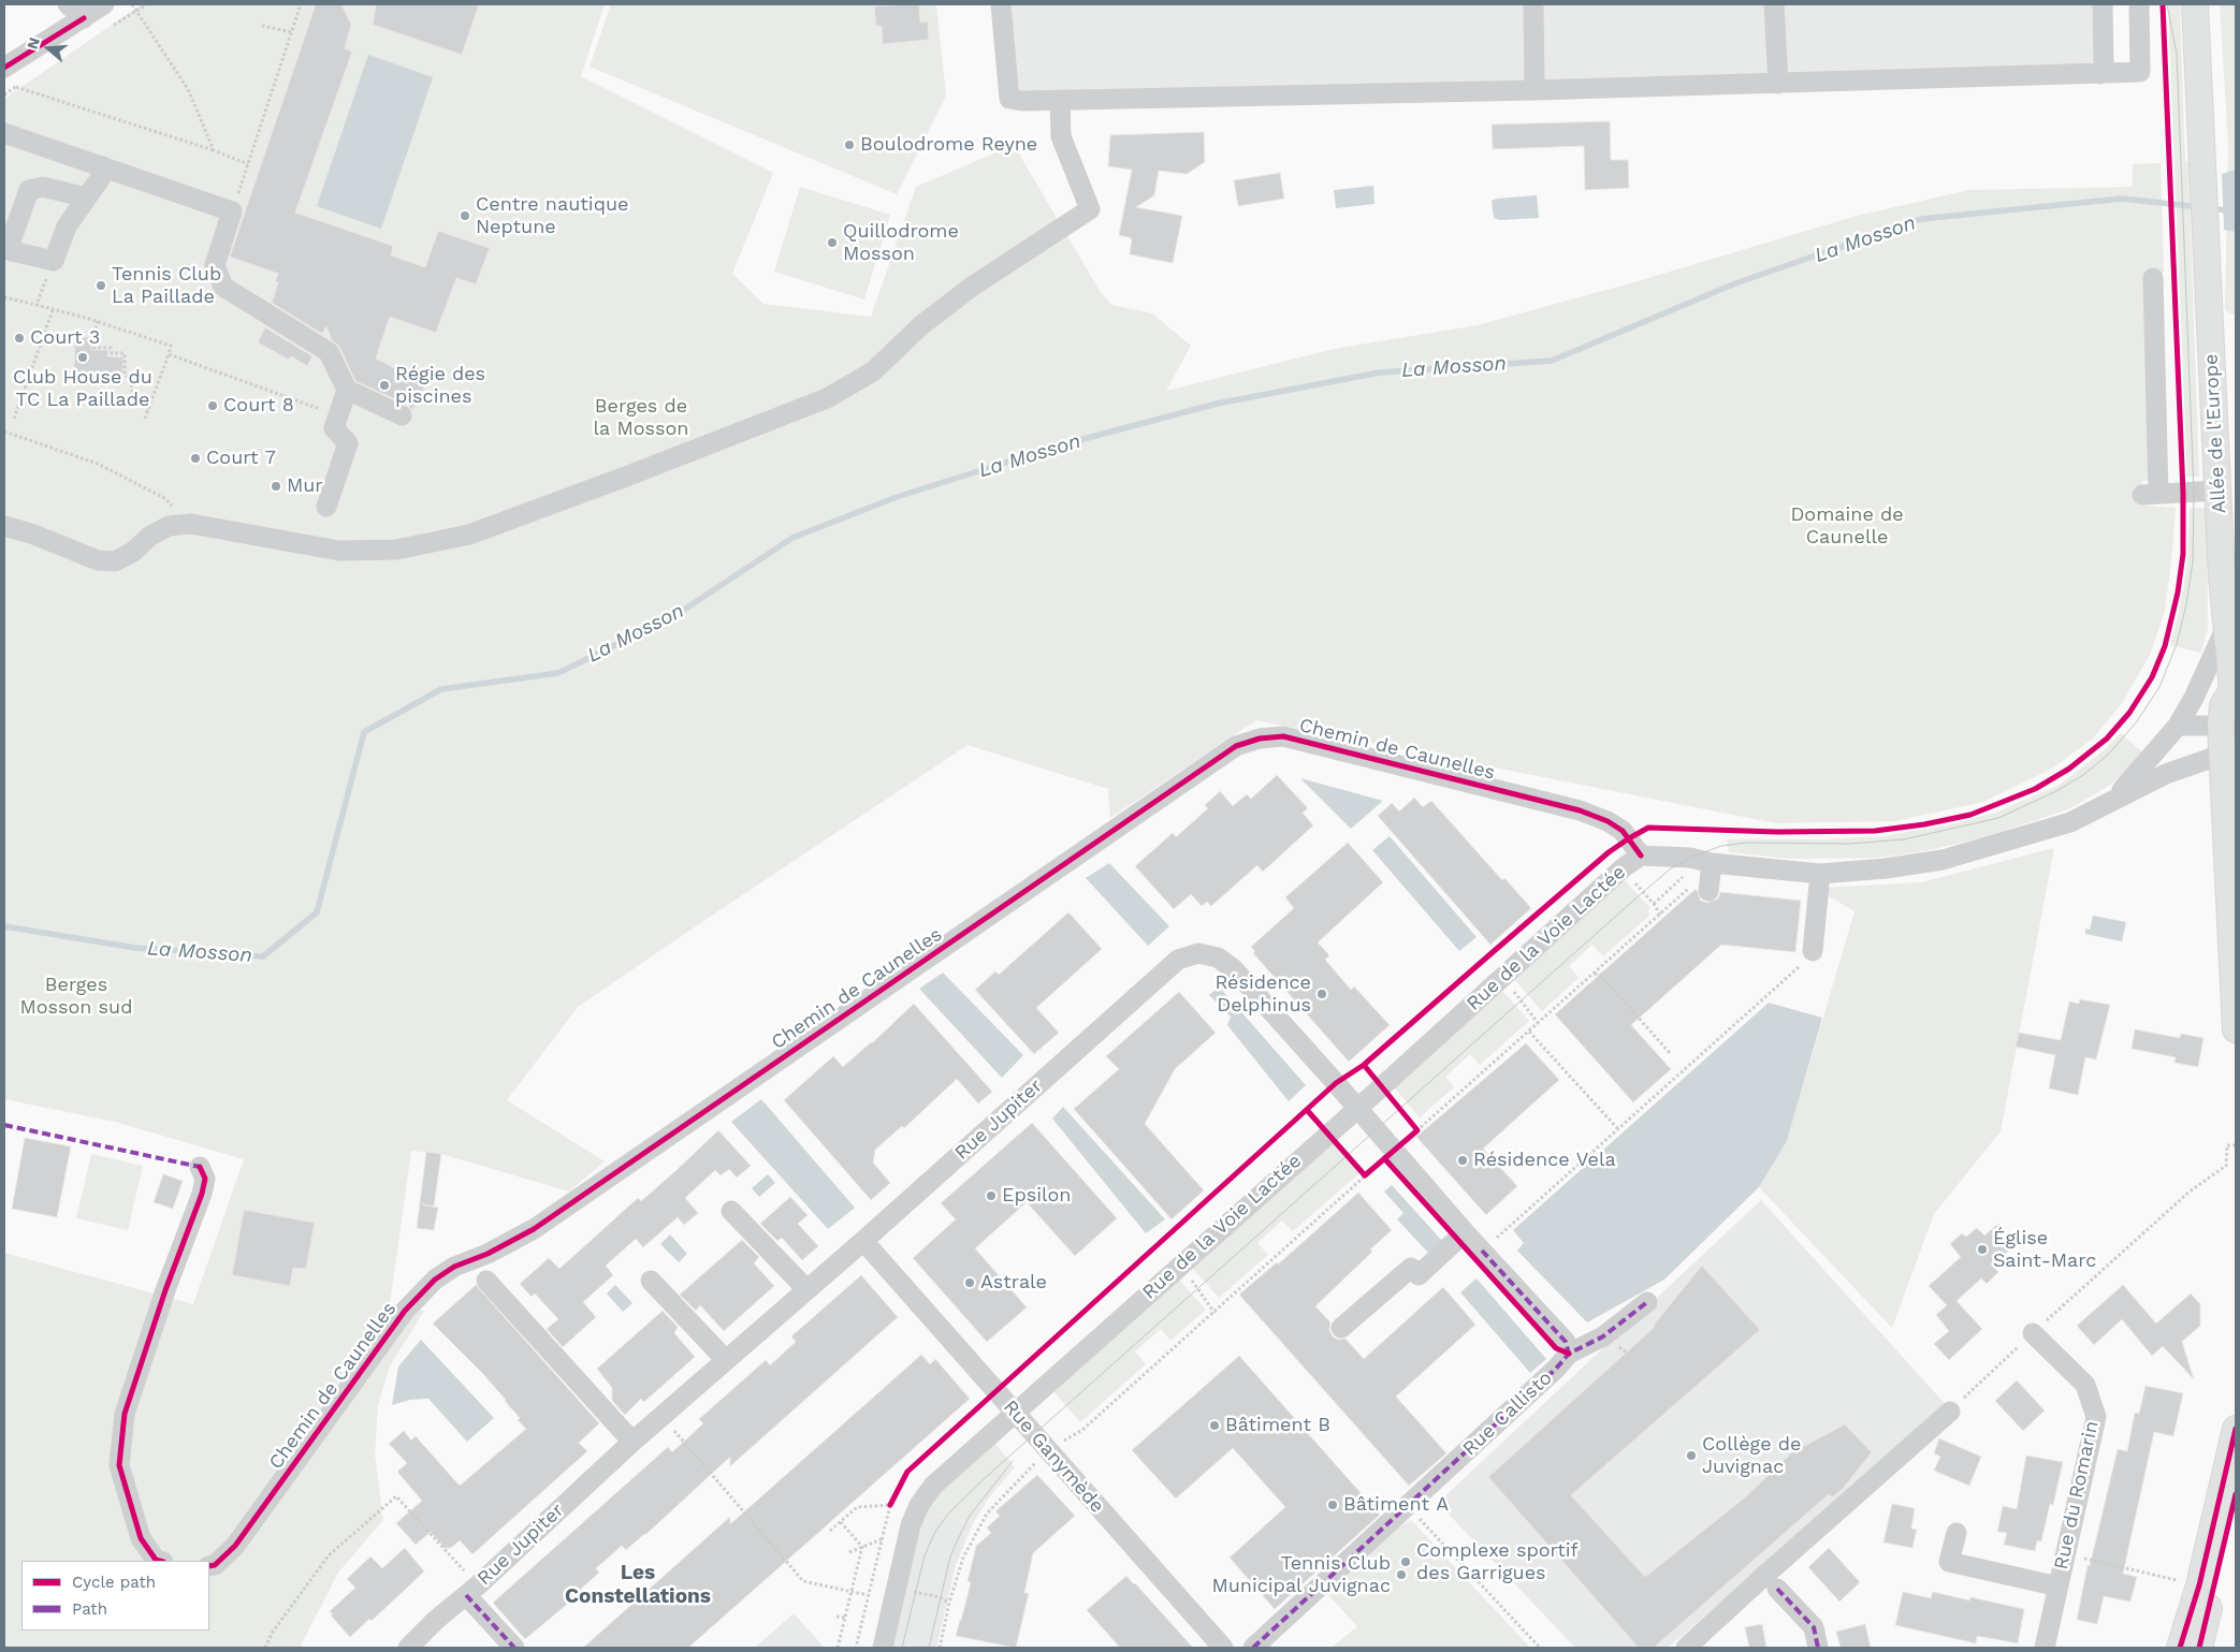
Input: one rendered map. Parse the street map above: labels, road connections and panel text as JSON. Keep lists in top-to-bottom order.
{
  "streets": {
    "main road": ["Allée de l'Europe"],
    "street": [
      "Chemin de Caunelles",
      "Rue de la Voie Lactée",
      "Rue Jupiter",
      "Rue Callisto",
      "Rue Ganymède",
      "Rue du Romarin"
    ]
  },
  "crossings": [
    ["Chemin de Caunelles", "Rue de la Voie Lactée"],
    ["Rue de la Voie Lactée", "Rue Jupiter"],
    ["Rue de la Voie Lactée", "Rue Ganymède"],
    ["Rue Jupiter", "Rue Ganymède"]
  ],
  "districts": ["Les Constellations"],
  "water": ["La Mosson"],
  "parks": ["Berges de la Mosson", "Domaine de Caunelle", "Berges Mosson sud"],
  "places": [
    "Boulodrome Reyne",
    "Centre nautique Neptune",
    "Quillodrome Mosson",
    "Tennis Club La Paillade",
    "Court 3",
    "Club House du TC La Paillade",
    "Régie des piscines",
    "Court 8",
    "Court 7",
    "Mur",
    "Résidence Delphinus",
    "Résidence Vela",
    "Epsilon",
    "Église Saint-Marc",
    "Astrale",
    "Bâtiment B",
    "Collège de Juvignac",
    "Bâtiment A",
    "Complexe sportif des Garrigues",
    "Tennis Club Municipal Juvignac"
  ],
  "legend": ["Cycle path", "Path"],
  "north": "left"
}
